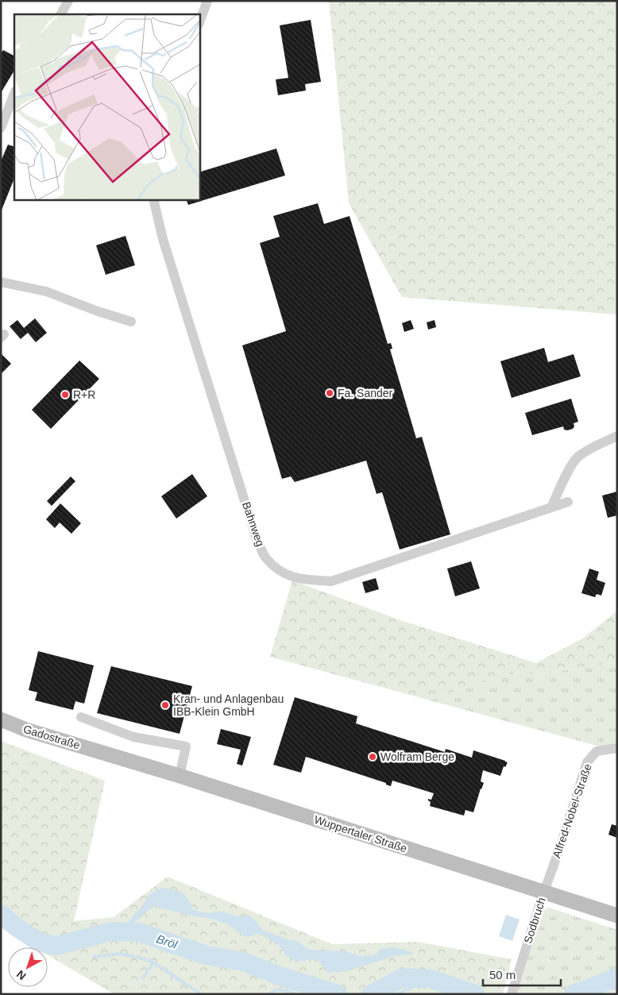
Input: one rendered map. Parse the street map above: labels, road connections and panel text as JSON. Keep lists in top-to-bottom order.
{
  "streets": {
    "main road": ["Gadostraße", "Wuppertaler Straße"],
    "street": ["Bahnweg", "Alfred-Nobel-Straße", "Sodbruch"]
  },
  "crossings": [
    ["Gadostraße", "Wuppertaler Straße"],
    ["Alfred-Nobel-Straße", "Wuppertaler Straße"],
    ["Alfred-Nobel-Straße", "Sodbruch"],
    ["Wuppertaler Straße", "Sodbruch"]
  ],
  "water": ["Bröl"],
  "places": [
    "Fa. Sander",
    "R+R",
    "Kran- und Anlagenbau IBB-Klein GmbH",
    "Wolfram Berge"
  ],
  "scale_bar": "50 m",
  "north": "bottom left"
}
